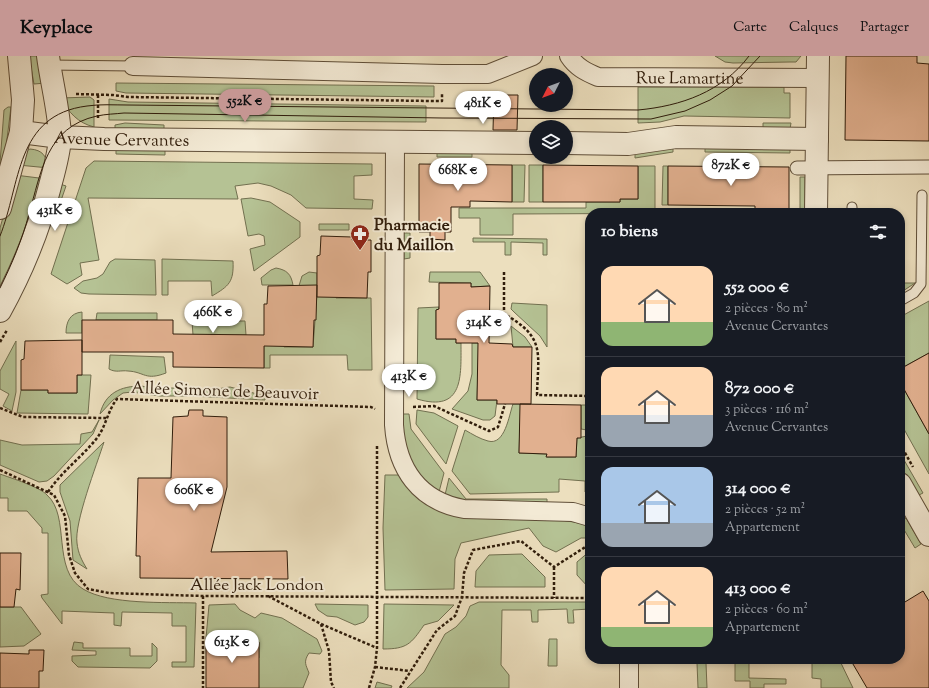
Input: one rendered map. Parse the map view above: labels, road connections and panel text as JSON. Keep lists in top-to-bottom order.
{
  "streets": {
    "street": ["Rue Lamartine", "Avenue Cervantes"],
    "path": ["Allée Simone de Beauvoir", "Allée Jack London"]
  },
  "crossings": [
    ["Allée Simone de Beauvoir", "Allée Jack London"]
  ],
  "places": {
    "pharmacy": ["Pharmacie du Maillon"]
  },
  "north": "bottom left",
  "page": {
    "header": "Keyplace",
    "nav": ["Carte", "Calques", "Partager"],
    "price": [
      "552K €",
      "481K €",
      "872K €",
      "668K €",
      "431K €",
      "466K €",
      "314K €",
      "413K €",
      "606K €",
      "613K €"
    ],
    "heading": "10 biens",
    "list": [
      {
        "name": "552 000 €",
        "note": "2 pièces · 80 m² · Avenue Cervantes"
      },
      {
        "name": "872 000 €",
        "note": "3 pièces · 116 m² · Avenue Cervantes"
      },
      {
        "name": "314 000 €",
        "note": "2 pièces · 52 m² · Appartement"
      },
      {
        "name": "413 000 €",
        "note": "2 pièces · 60 m² · Appartement"
      }
    ]
  }
}
